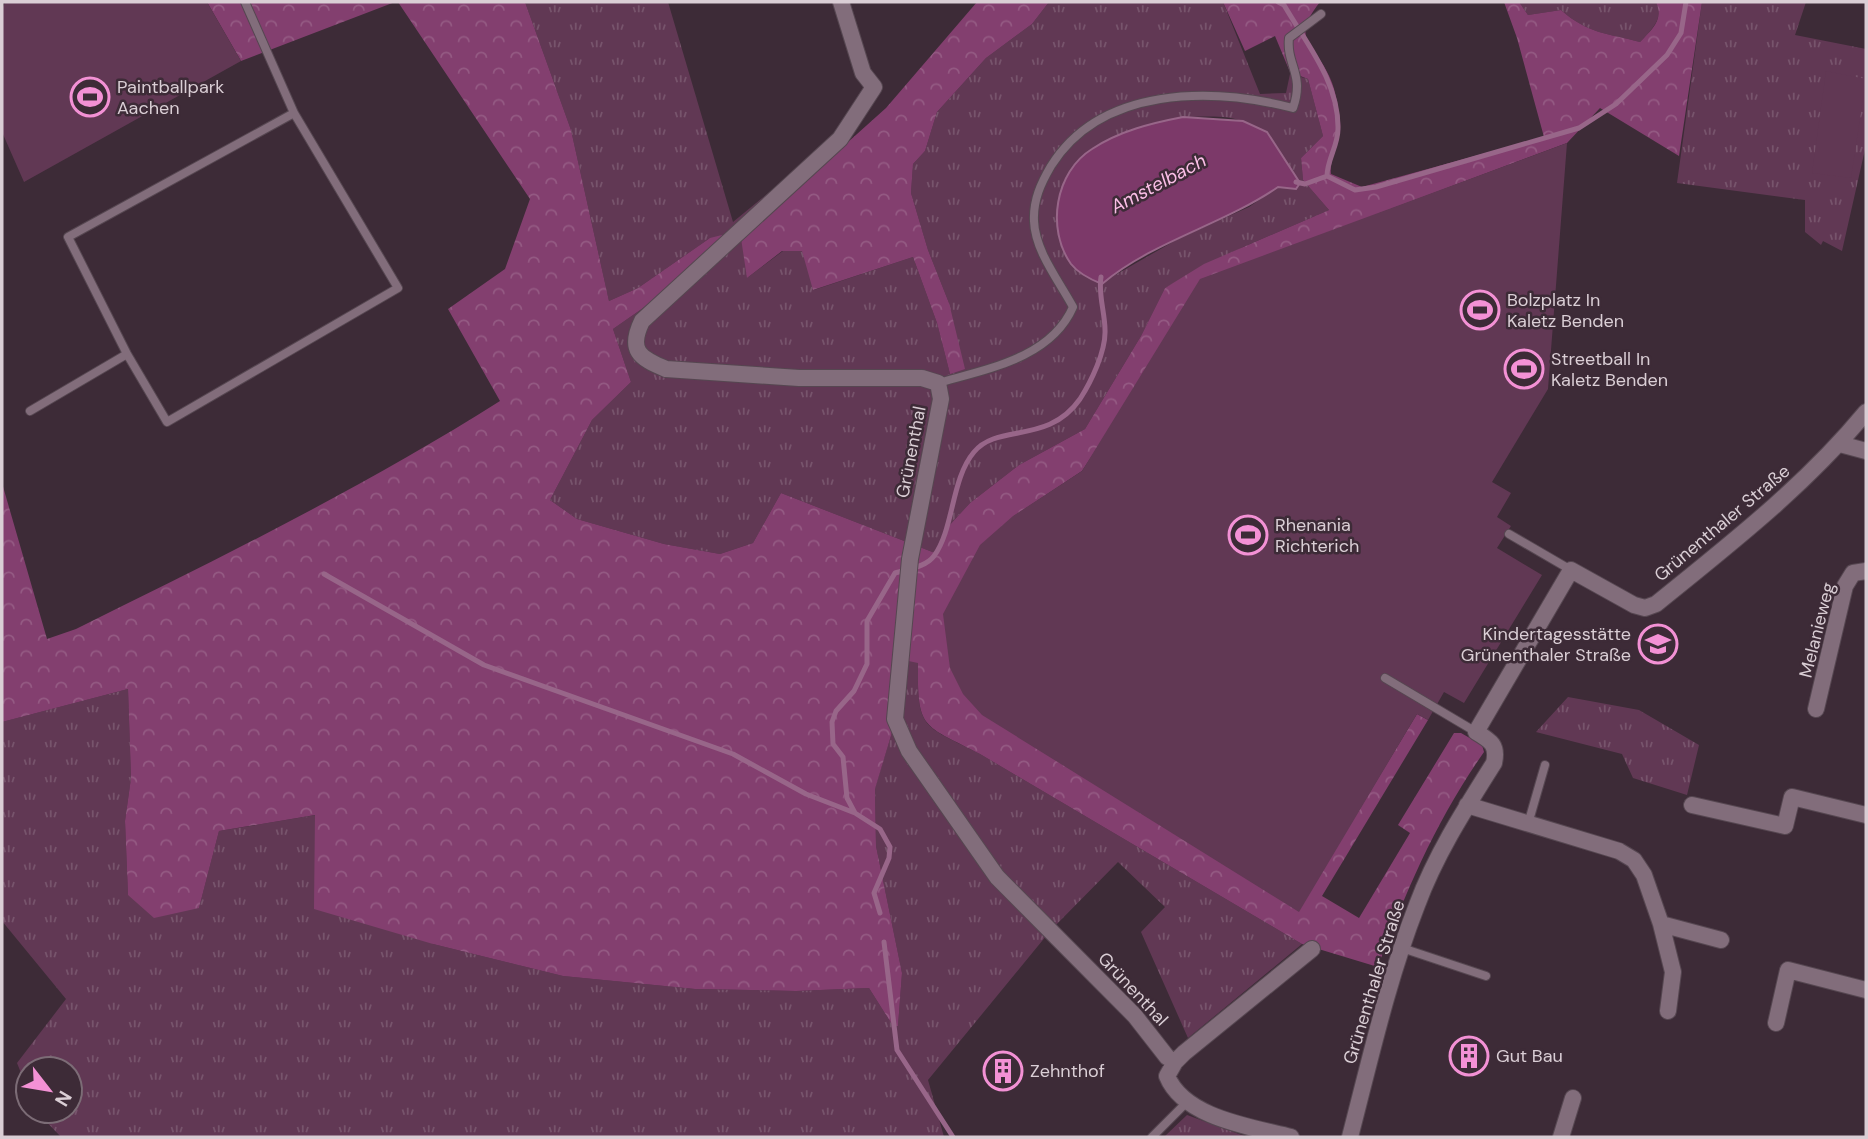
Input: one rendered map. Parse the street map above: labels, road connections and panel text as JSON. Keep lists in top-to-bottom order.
{
  "streets": {
    "street": ["Grünenthal", "Grünenthaler Straße", "Melanieweg"]
  },
  "water": ["Amstelbach"],
  "places": {
    "sports": [
      "Paintballpark Aachen",
      "Bolzplatz In Kaletz Benden",
      "Streetball In Kaletz Benden",
      "Rhenania Richterich"
    ],
    "school or university": ["Kindertagesstätte Grünenthaler Straße"],
    "building": ["Gut Bau", "Zehnthof"]
  },
  "north": "bottom right"
}
